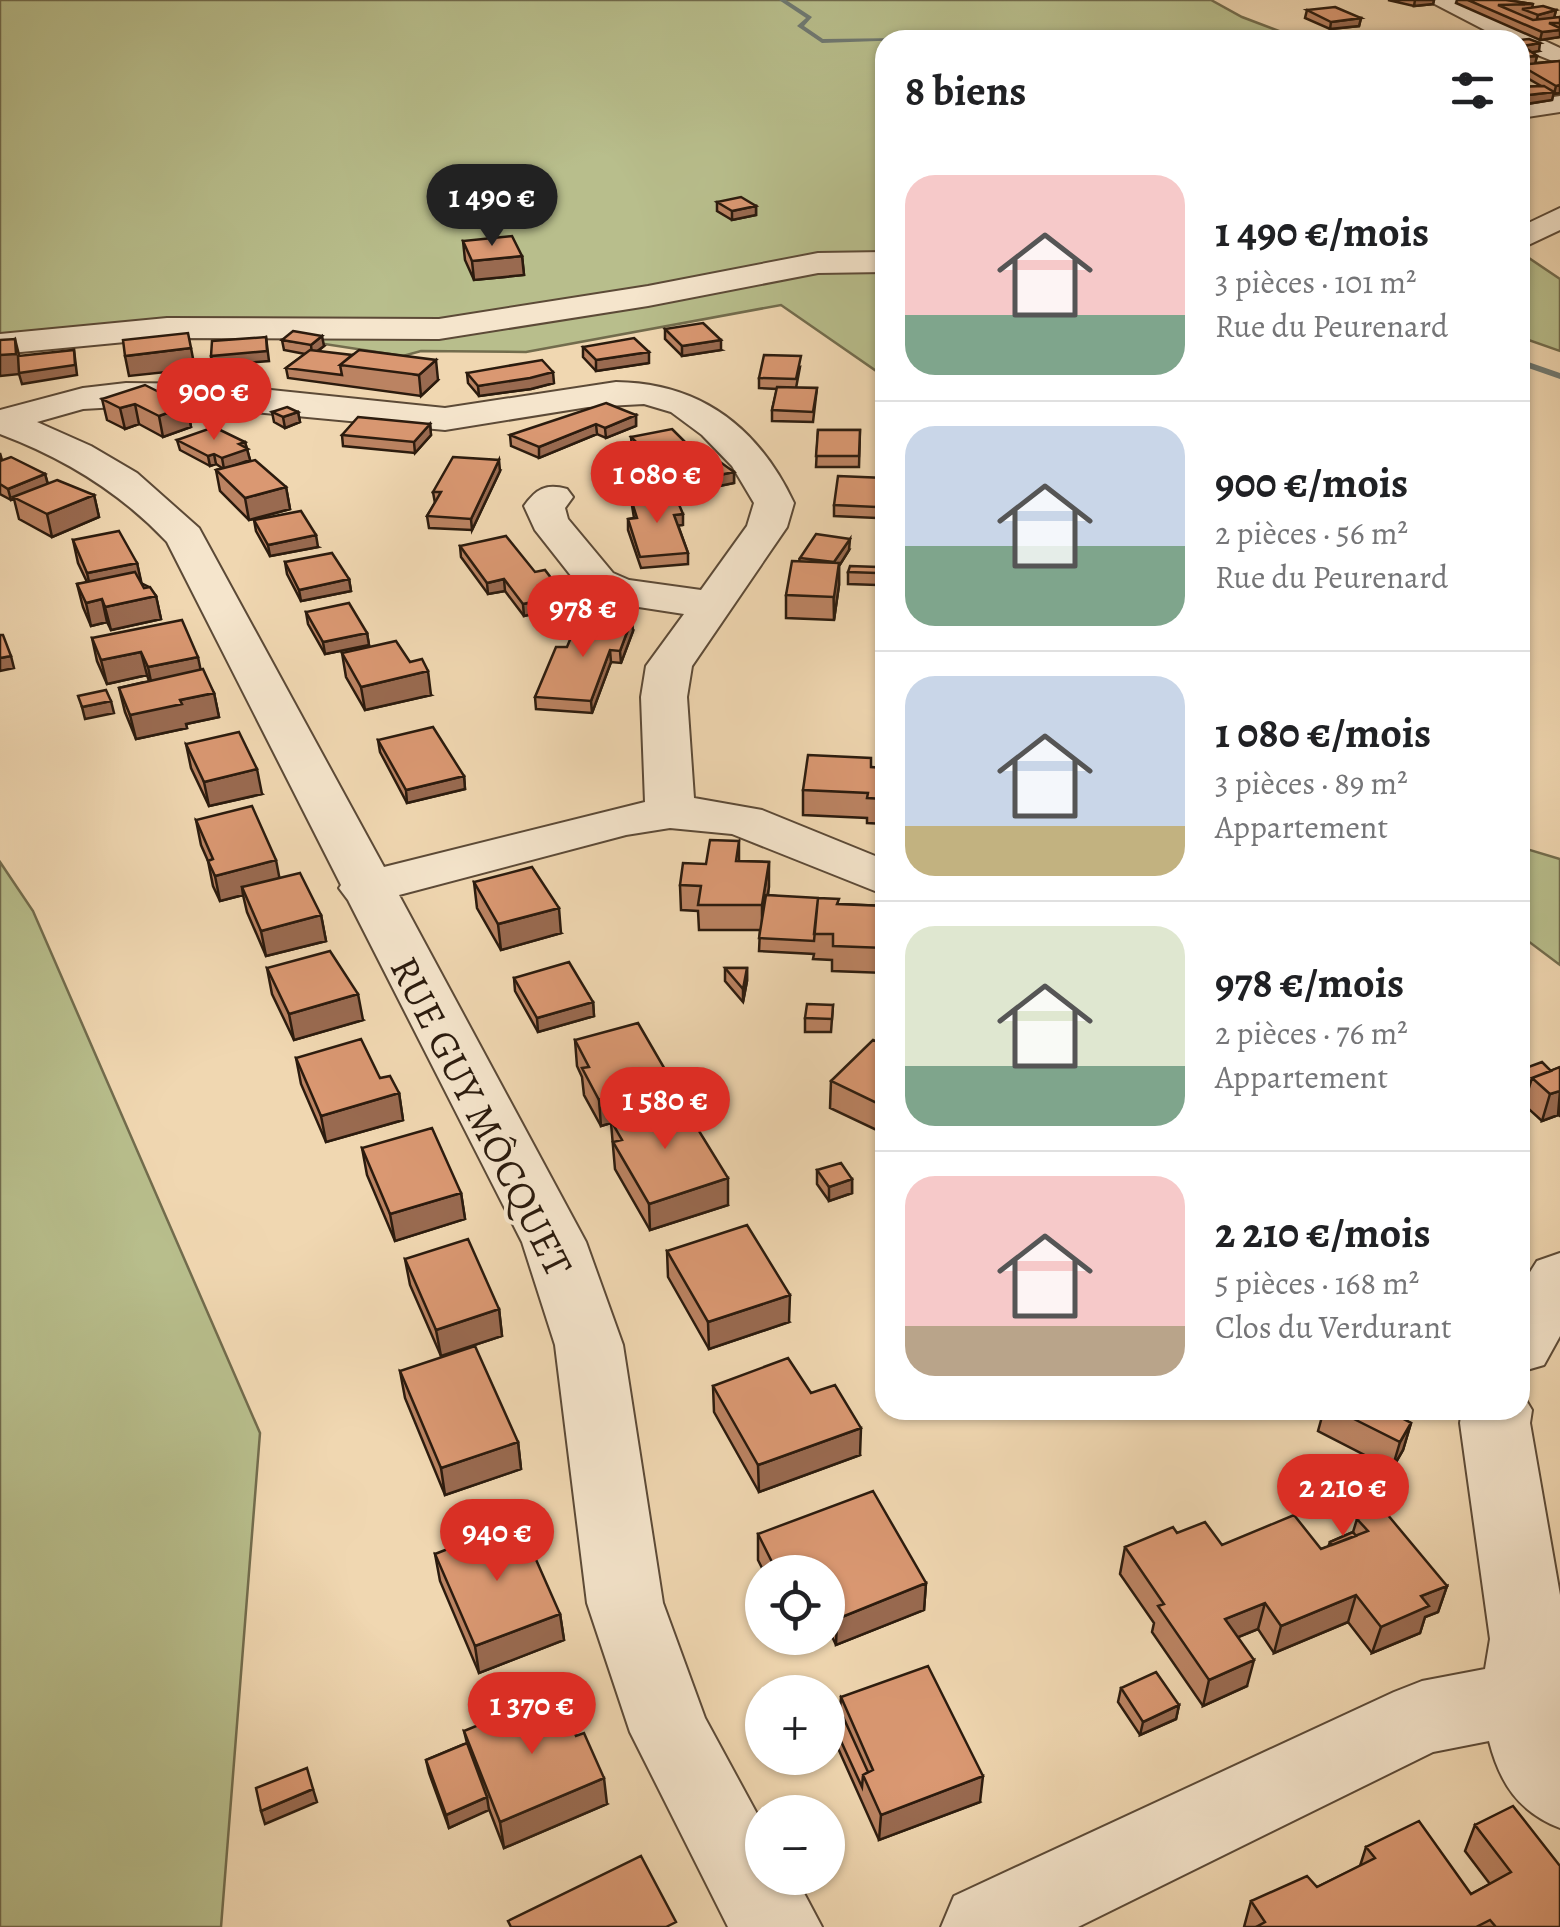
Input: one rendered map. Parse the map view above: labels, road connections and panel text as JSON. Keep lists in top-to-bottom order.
{
  "streets": {
    "street": ["RUE GUY MÔCQUET"]
  },
  "page": {
    "heading": "8 biens",
    "list": [
      {
        "name": "1 490 €/mois",
        "note": "3 pièces · 101 m² · Rue du Peurenard"
      },
      {
        "name": "900 €/mois",
        "note": "2 pièces · 56 m² · Rue du Peurenard"
      },
      {
        "name": "1 080 €/mois",
        "note": "3 pièces · 89 m² · Appartement"
      },
      {
        "name": "978 €/mois",
        "note": "2 pièces · 76 m² · Appartement"
      },
      {
        "name": "2 210 €/mois",
        "note": "5 pièces · 168 m² · Clos du Verdurant"
      }
    ],
    "price": [
      "1 490 €",
      "900 €",
      "1 080 €",
      "978 €",
      "1 580 €",
      "2 210 €",
      "940 €",
      "1 370 €"
    ],
    "map_buttons": ["+", "−"]
  }
}
